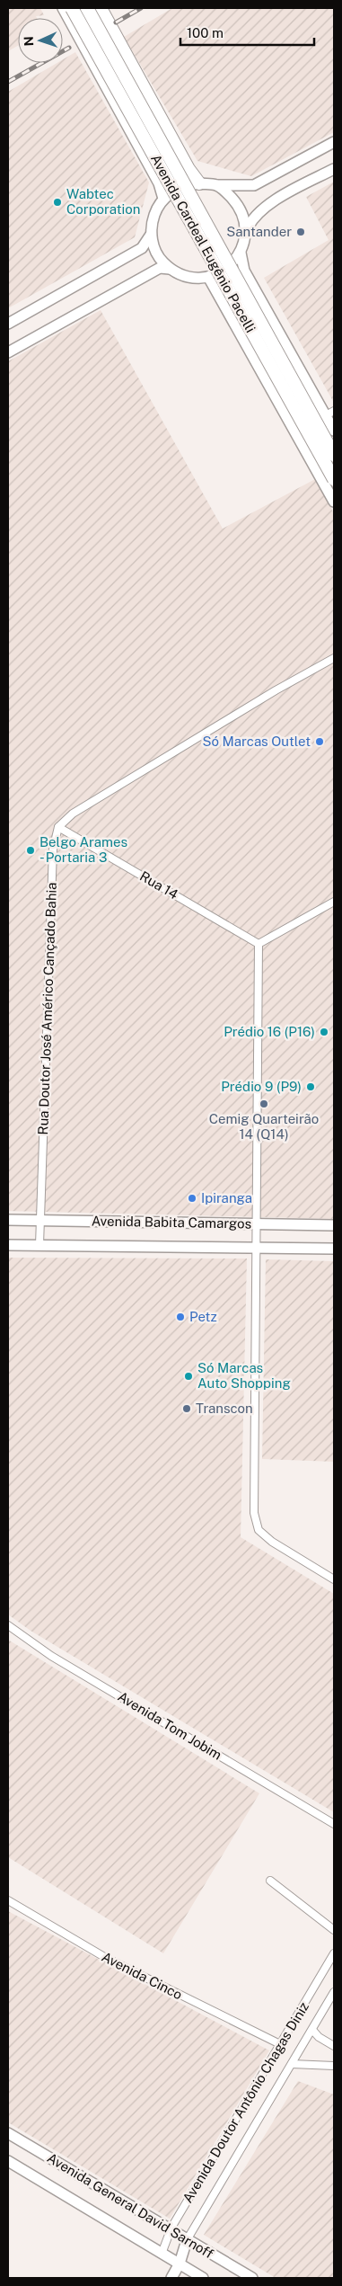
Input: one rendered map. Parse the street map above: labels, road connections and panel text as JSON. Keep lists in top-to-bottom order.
{
  "streets": {
    "highway": ["Avenida Cardeal Eugênio Pacelli"],
    "main road": ["Avenida Babita Camargos", "Avenida General David Sarnoff"],
    "street": [
      "Rua 14",
      "Rua Doutor José Américo Cançado Bahia",
      "Avenida Tom Jobim",
      "Avenida Cinco",
      "Avenida Doutor Antônio Chagas Diniz"
    ]
  },
  "crossings": [
    ["Rua 14", "Rua Doutor José Américo Cançado Bahia"],
    ["Rua Doutor José Américo Cançado Bahia", "Avenida Babita Camargos"],
    ["Avenida Cinco", "Avenida Doutor Antônio Chagas Diniz"],
    ["Avenida Doutor Antônio Chagas Diniz", "Avenida General David Sarnoff"]
  ],
  "places": [
    "Wabtec Corporation",
    "Santander",
    "Só Marcas Outlet",
    "Belgo Arames - Portaria 3",
    "Prédio 16 (P16)",
    "Prédio 9 (P9)",
    "Cemig Quarteirão 14 (Q14)",
    "Ipiranga",
    "Petz",
    "Só Marcas Auto Shopping",
    "Transcon"
  ],
  "scale_bar": "100 m",
  "north": "left"
}
